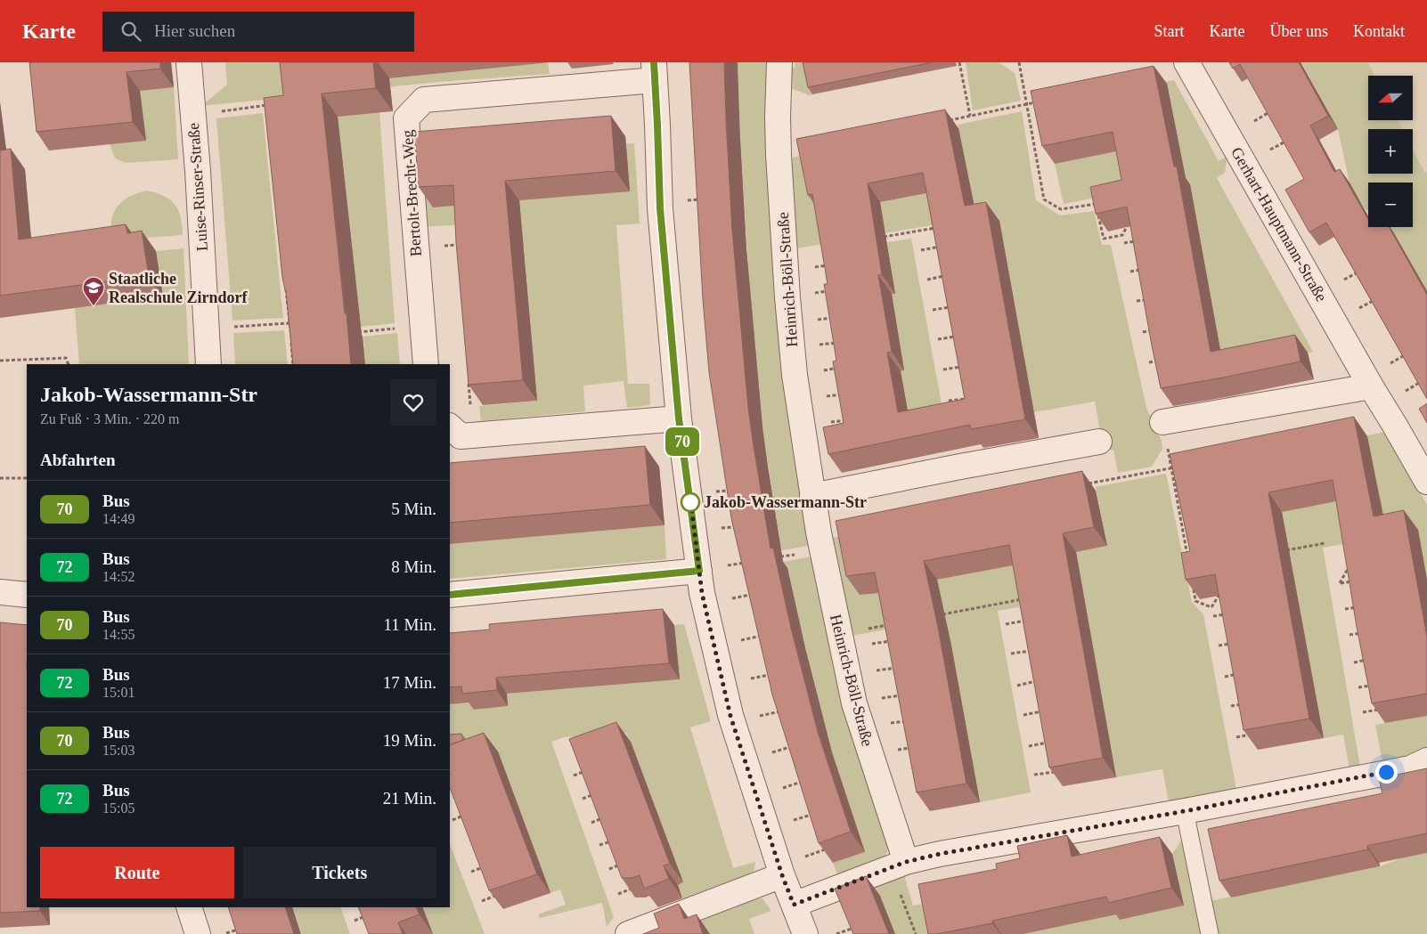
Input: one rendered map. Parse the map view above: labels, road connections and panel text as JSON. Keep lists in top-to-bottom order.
{
  "streets": {
    "street": [
      "Luise-Rinser-Straße",
      "Bertolt-Brecht-Weg",
      "Gerhart-Hauptmann-Straße",
      "Heinrich-Böll-Straße"
    ]
  },
  "places": {
    "school or university": ["Staatliche Realschule Zirndorf"],
    "other": ["Jakob-Wassermann-Str"]
  },
  "lines": ["bus line 70"],
  "north": "left",
  "page": {
    "header": "Karte",
    "search": "Hier suchen",
    "nav": [
      "Start",
      "Karte",
      "Über uns",
      "Kontakt"
    ],
    "on_map": "70",
    "map_buttons": ["+", "−"],
    "heading": [
      ["Jakob-Wassermann-Str", "Zu Fuß · 3 Min. · 220 m"],
      "Abfahrten"
    ],
    "list": [
      {
        "mark": "70",
        "name": "Bus",
        "note": "14:49",
        "value": "5 Min."
      },
      {
        "mark": "72",
        "name": "Bus",
        "note": "14:52",
        "value": "8 Min."
      },
      {
        "mark": "70",
        "name": "Bus",
        "note": "14:55",
        "value": "11 Min."
      },
      {
        "mark": "72",
        "name": "Bus",
        "note": "15:01",
        "value": "17 Min."
      },
      {
        "mark": "70",
        "name": "Bus",
        "note": "15:03",
        "value": "19 Min."
      },
      {
        "mark": "72",
        "name": "Bus",
        "note": "15:05",
        "value": "21 Min."
      }
    ],
    "buttons": ["Route", "Tickets"]
  }
}
